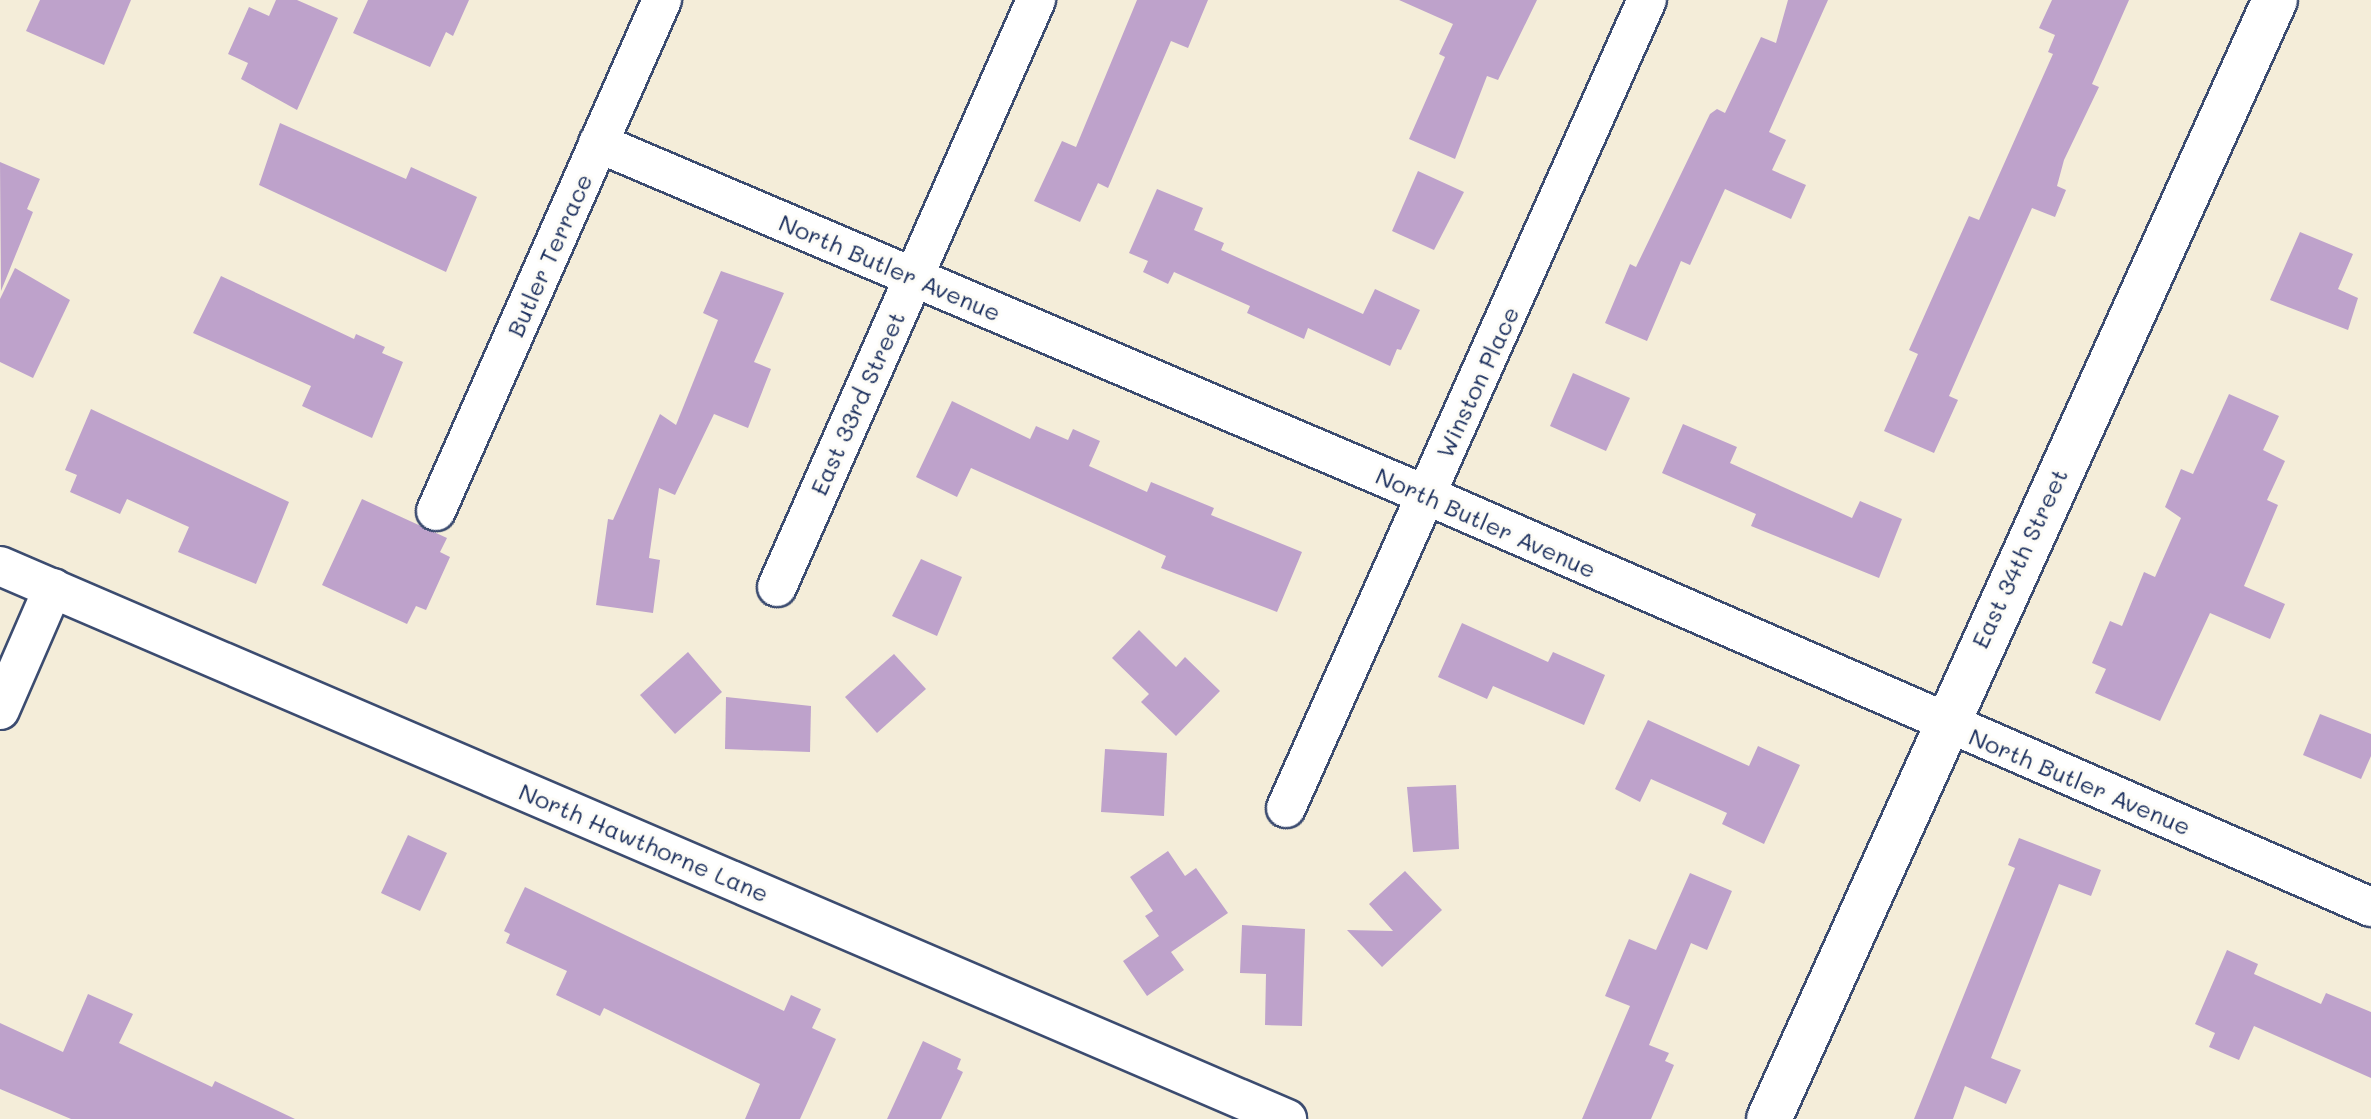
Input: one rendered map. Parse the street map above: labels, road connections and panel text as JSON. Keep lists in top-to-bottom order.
{
  "streets": {
    "main road": ["East 34th Street"],
    "street": [
      "Butler Terrace",
      "North Butler Avenue",
      "Winston Place",
      "East 33rd Street",
      "North Hawthorne Lane"
    ]
  },
  "crossings": [
    ["Butler Terrace", "North Butler Avenue"],
    ["North Butler Avenue", "Winston Place"],
    ["North Butler Avenue", "East 33rd Street"],
    ["North Butler Avenue", "East 34th Street"]
  ]
}
